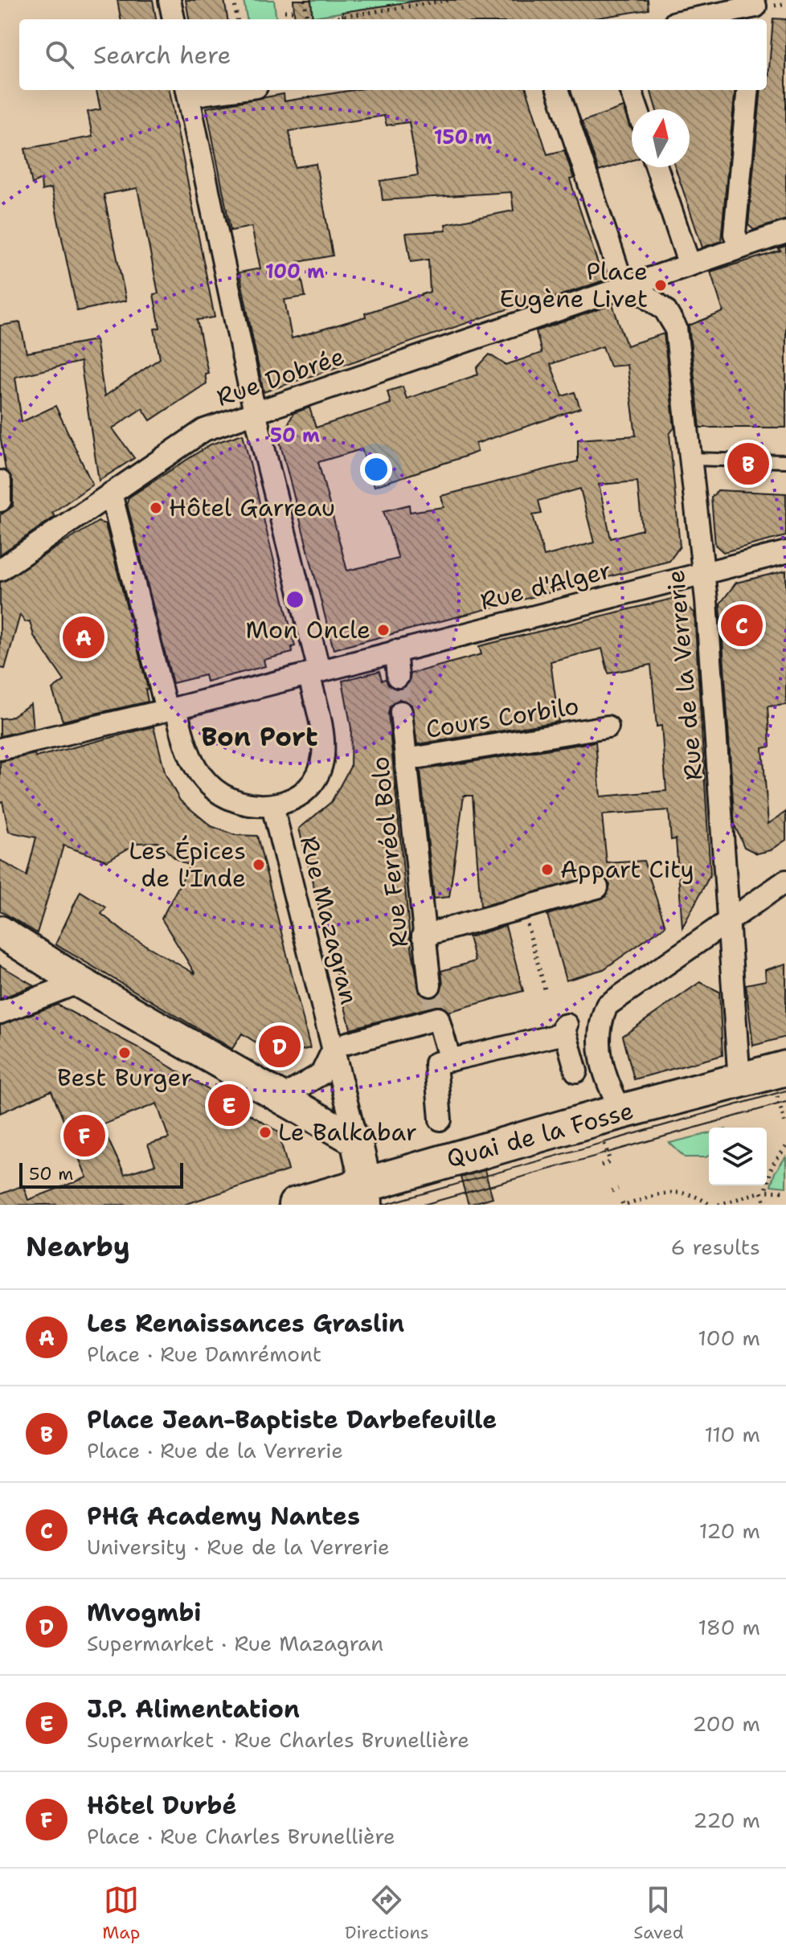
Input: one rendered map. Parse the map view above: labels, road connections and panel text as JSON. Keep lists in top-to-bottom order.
{
  "streets": {
    "main road": ["Quai de la Fosse"],
    "street": [
      "Rue Dobrée",
      "Rue d'Alger",
      "Rue de la Verrerie",
      "Cours Corbilo",
      "Rue Ferréol Bolo",
      "Rue Mazagran"
    ]
  },
  "crossings": [
    ["Rue Dobrée", "Rue de la Verrerie"],
    ["Rue d'Alger", "Rue de la Verrerie"],
    ["Rue de la Verrerie", "Quai de la Fosse"],
    ["Cours Corbilo", "Rue Ferréol Bolo"]
  ],
  "districts": ["Bon Port"],
  "places": [
    "Place Eugène Livet",
    "Hôtel Garreau",
    "Mon Oncle",
    "Les Épices de l'Inde",
    "Appart City",
    "Best Burger",
    "Le Balkabar"
  ],
  "scale_bar": "50 m",
  "north": "top",
  "page": {
    "search": "Search here",
    "pins": [
      "B",
      "C",
      "A",
      "D",
      "E",
      "F"
    ],
    "scale": "50 m",
    "heading": ["Nearby", "6 results"],
    "list": [
      {
        "mark": "A",
        "name": "Les Renaissances Graslin",
        "note": "Place · Rue Damrémont",
        "value": "100 m"
      },
      {
        "mark": "B",
        "name": "Place Jean-Baptiste Darbefeuille",
        "note": "Place · Rue de la Verrerie",
        "value": "110 m"
      },
      {
        "mark": "C",
        "name": "PHG Academy Nantes",
        "note": "University · Rue de la Verrerie",
        "value": "120 m"
      },
      {
        "mark": "D",
        "name": "Mvogmbi",
        "note": "Supermarket · Rue Mazagran",
        "value": "180 m"
      },
      {
        "mark": "E",
        "name": "J.P. Alimentation",
        "note": "Supermarket · Rue Charles Brunellière",
        "value": "200 m"
      },
      {
        "mark": "F",
        "name": "Hôtel Durbé",
        "note": "Place · Rue Charles Brunellière",
        "value": "220 m"
      }
    ],
    "nav": ["Map", "Directions", "Saved"]
  },
  "rings": ["150 m", "100 m", "50 m"]
}
